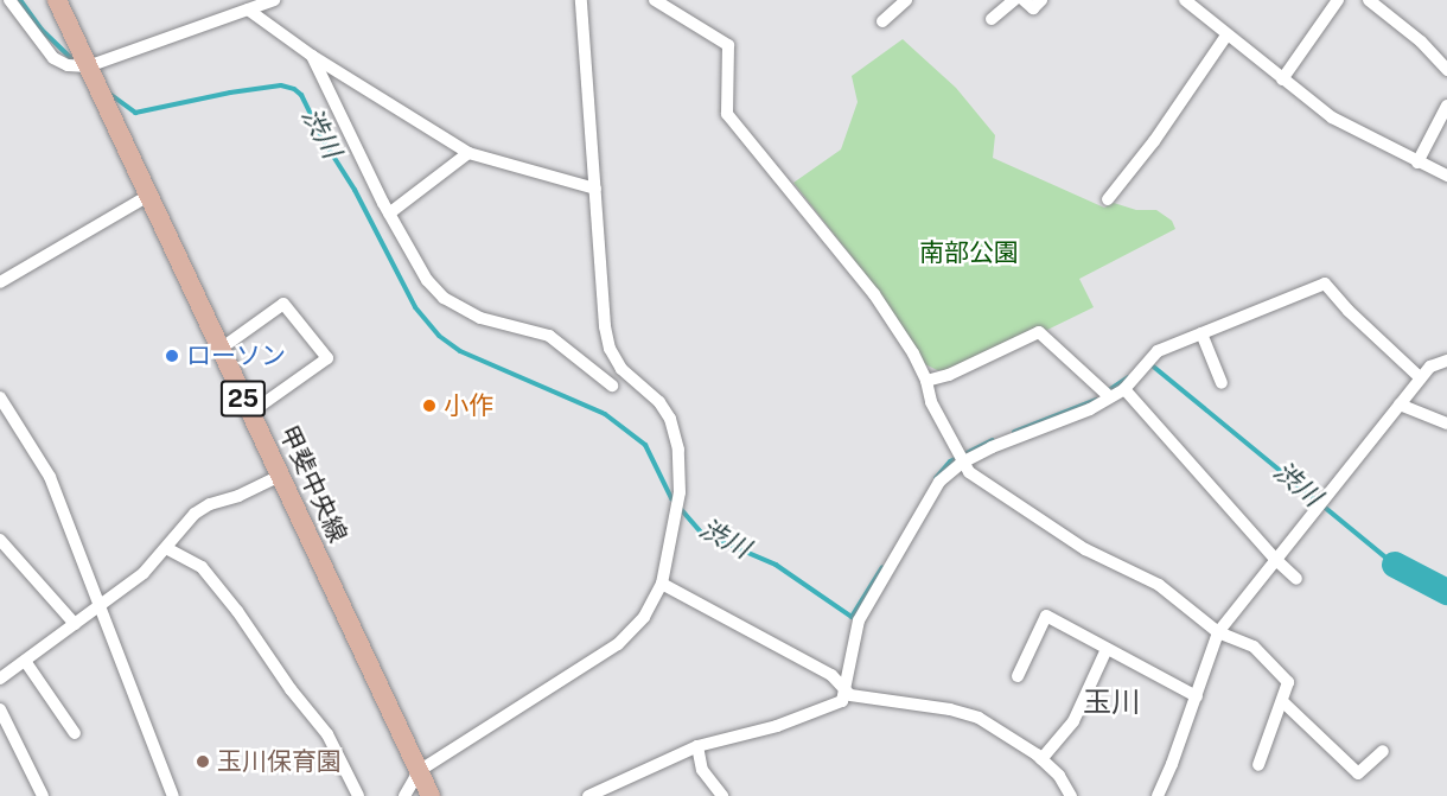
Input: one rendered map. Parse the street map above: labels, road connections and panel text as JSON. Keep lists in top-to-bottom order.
{
  "streets": {
    "main road": ["25", "甲斐中央線"]
  },
  "districts": ["玉川"],
  "water": ["渋川"],
  "parks": ["南部公園"],
  "places": ["ローソン", "小作", "玉川保育園"]
}
